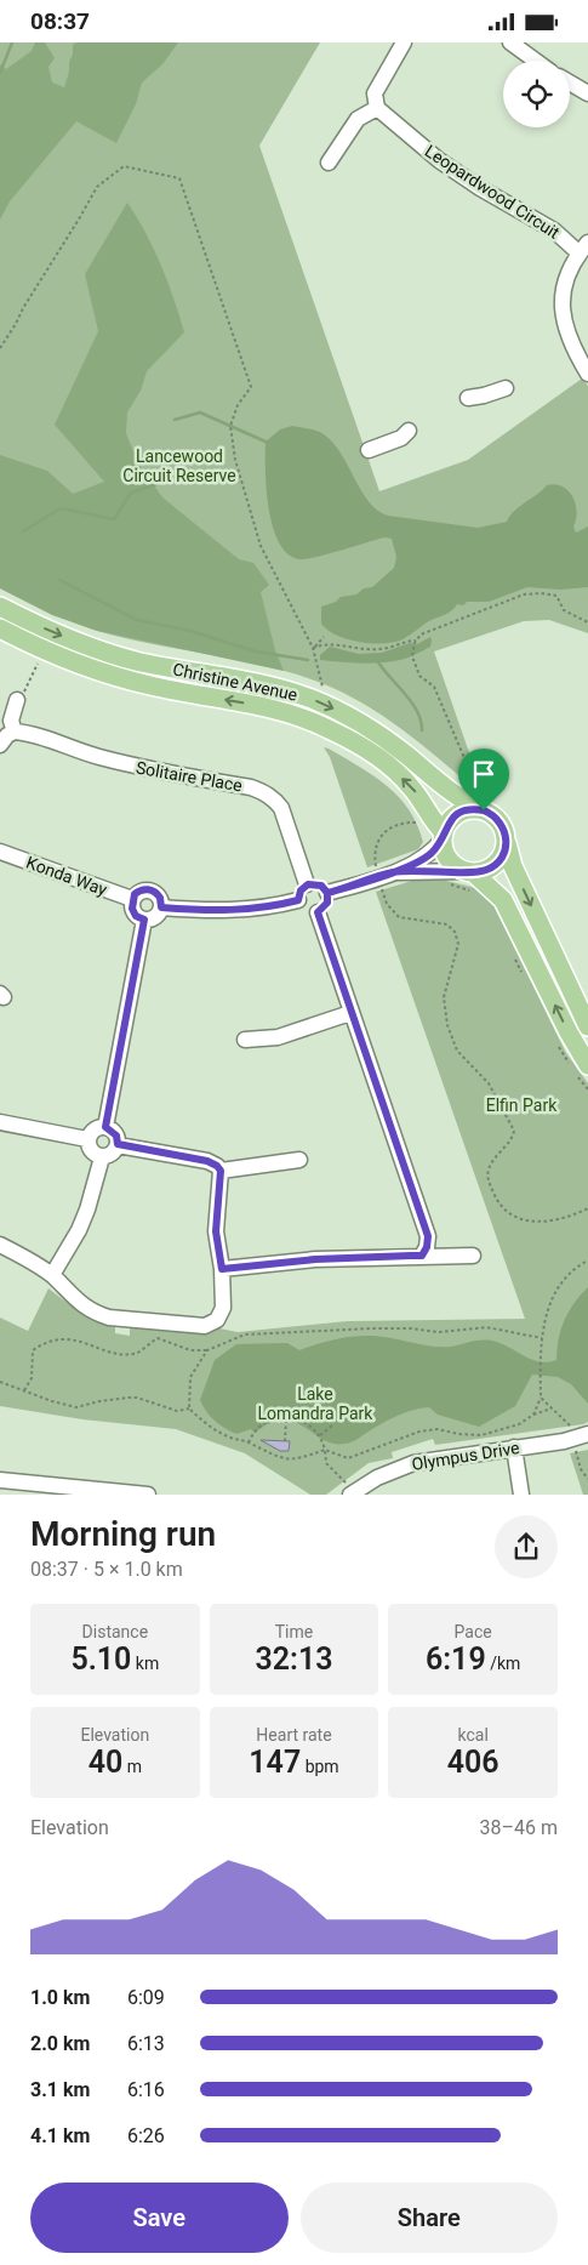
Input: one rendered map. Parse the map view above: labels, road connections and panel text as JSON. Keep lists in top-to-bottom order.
{
  "streets": {
    "main road": ["Christine Avenue"],
    "street": [
      "Leopardwood Circuit",
      "Solitaire Place",
      "Konda Way",
      "Olympus Drive"
    ]
  },
  "parks": ["Lancewood Circuit Reserve", "Elfin Park", "Lake Lomandra Park"],
  "page": {
    "status": "08:37",
    "heading": ["Morning run", "08:37 · 5 × 1.0 km"],
    "stats": [
      ["Distance", "5.10 km"],
      ["Time", "32:13"],
      ["Pace", "6:19 /km"],
      ["Elevation", "40 m"],
      ["Heart rate", "147 bpm"],
      ["kcal", "406"]
    ],
    "chart": ["Elevation", "38–46 m"],
    "list": [
      {
        "name": "1.0 km",
        "note": "6:09"
      },
      {
        "name": "2.0 km",
        "note": "6:13"
      },
      {
        "name": "3.1 km",
        "note": "6:16"
      },
      {
        "name": "4.1 km",
        "note": "6:26"
      }
    ],
    "buttons": ["Save", "Share"]
  }
}
